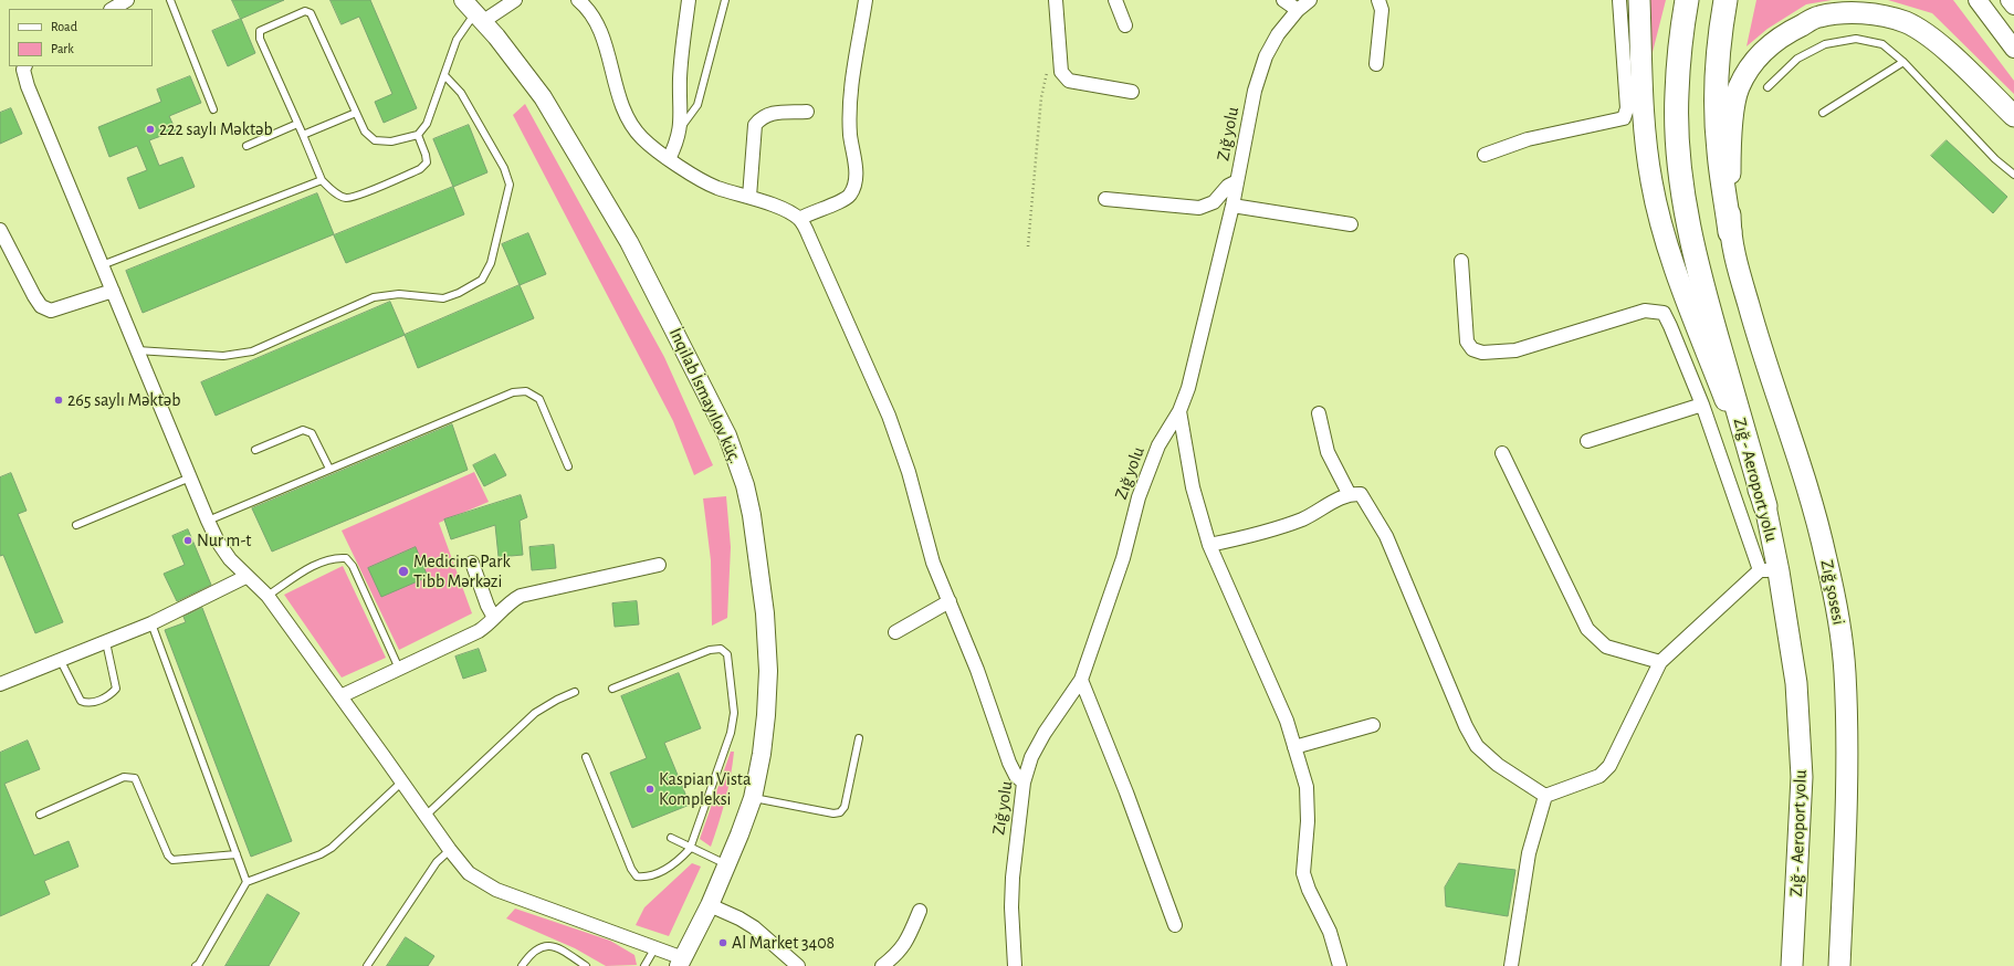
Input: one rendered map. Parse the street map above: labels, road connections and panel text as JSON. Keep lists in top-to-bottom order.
{
  "streets": {
    "highway": ["Zığ - Aeroport yolu", "Zığ şosesi"],
    "main road": ["İnqilab İsmayılov küç."],
    "street": ["Zığ yolu"]
  },
  "places": [
    "222 saylı Məktəb",
    "265 saylı Məktəb",
    "Nur m-t",
    "Medicine Park Tibb Mərkəzi",
    "Kaspian Vista Kompleksi",
    "Al Market 3408"
  ],
  "legend": ["Road", "Park"]
}
